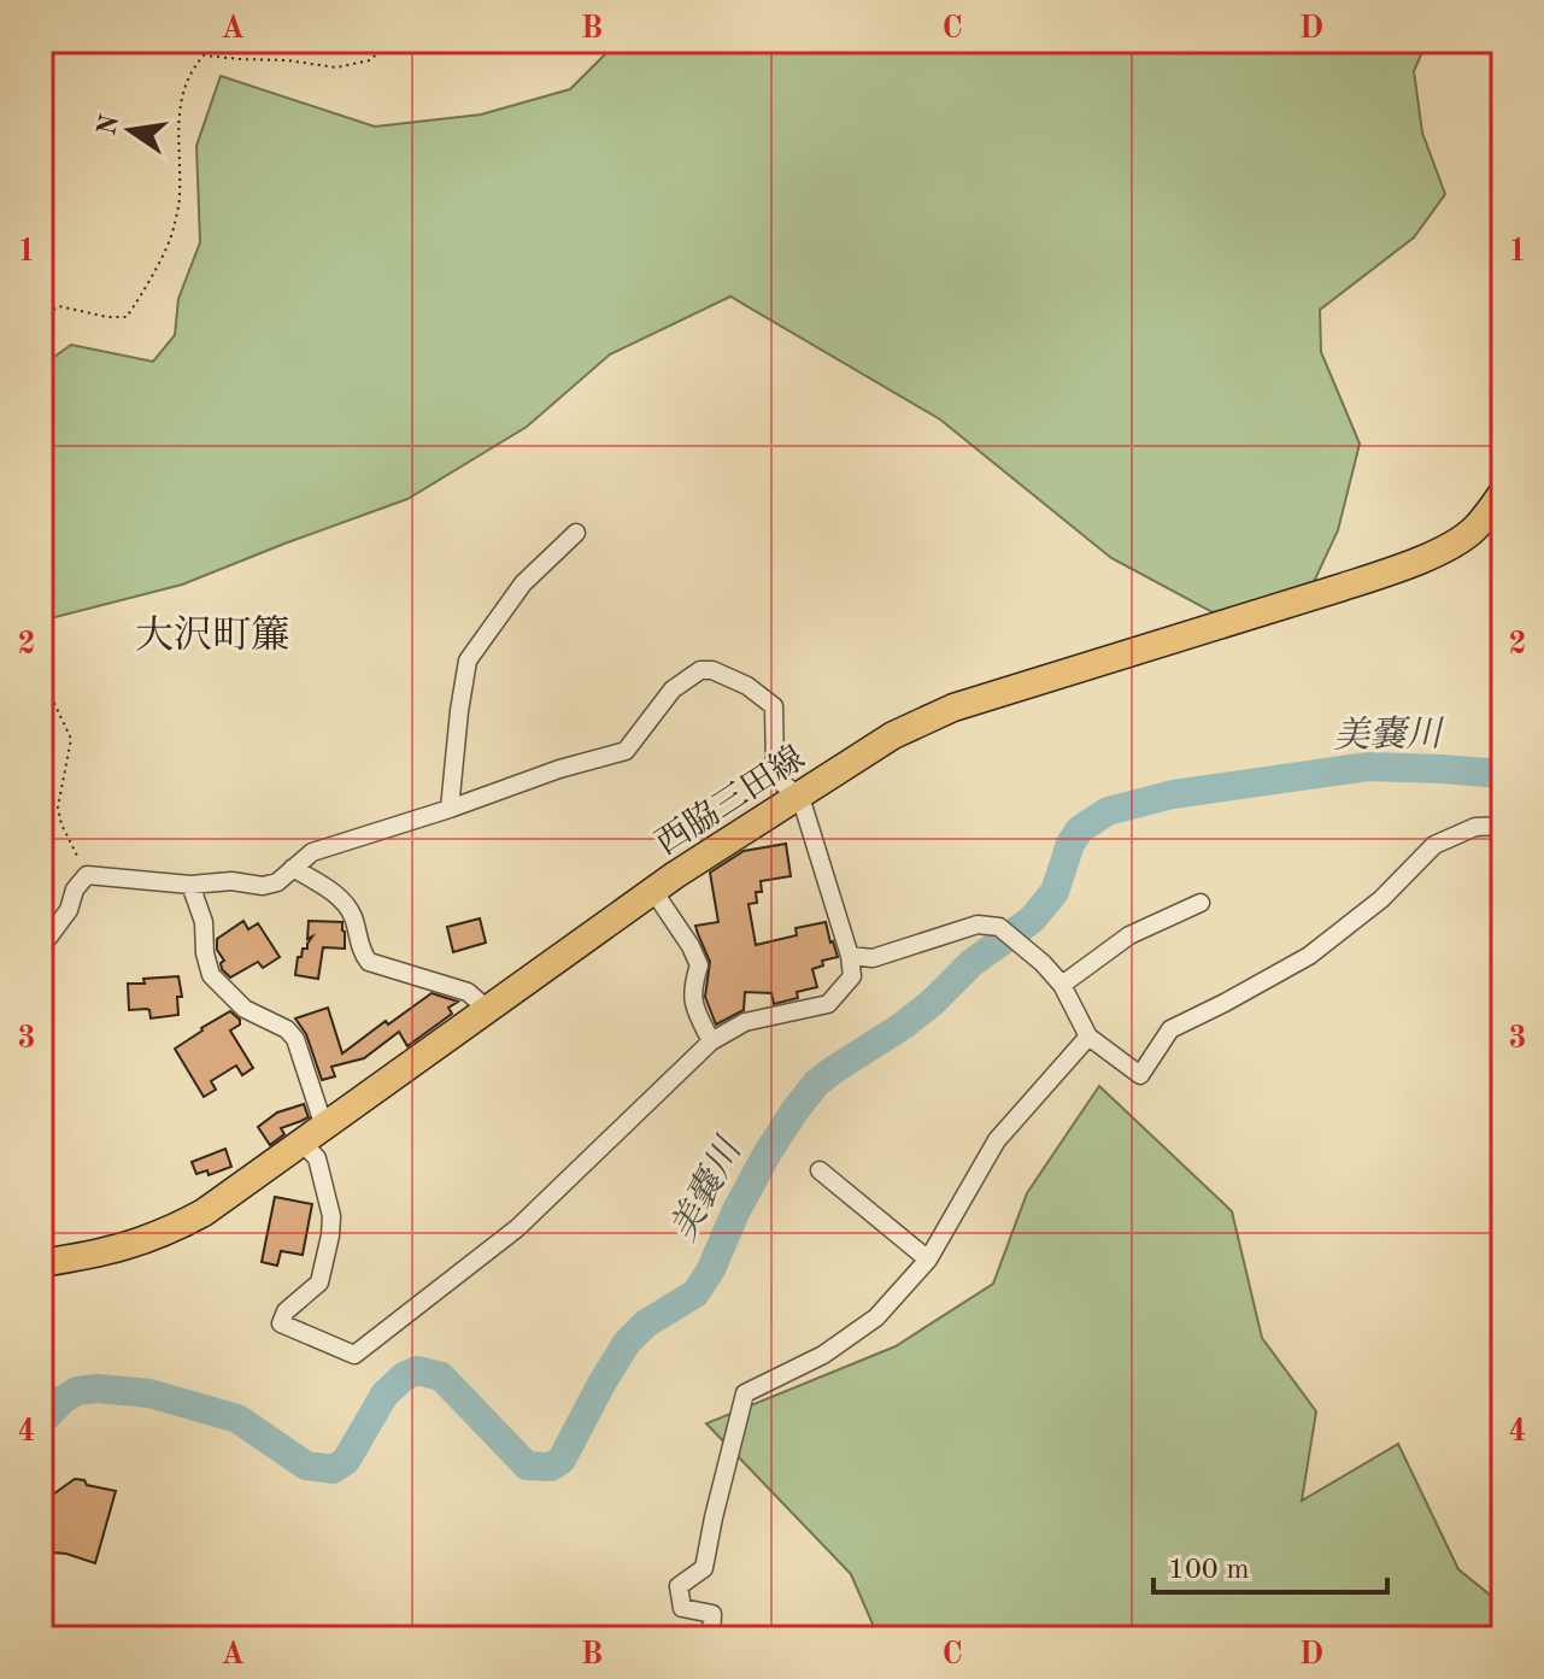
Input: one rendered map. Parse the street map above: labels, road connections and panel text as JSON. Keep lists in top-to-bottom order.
{
  "streets": {
    "main road": ["西脇三田線"]
  },
  "districts": ["大沢町簾"],
  "water": ["美嚢川"],
  "scale_bar": "100 m",
  "north": "left",
  "grid": {
    "columns": [
      "A",
      "B",
      "C",
      "D"
    ],
    "rows": [
      "1",
      "2",
      "3",
      "4"
    ]
  }
}
